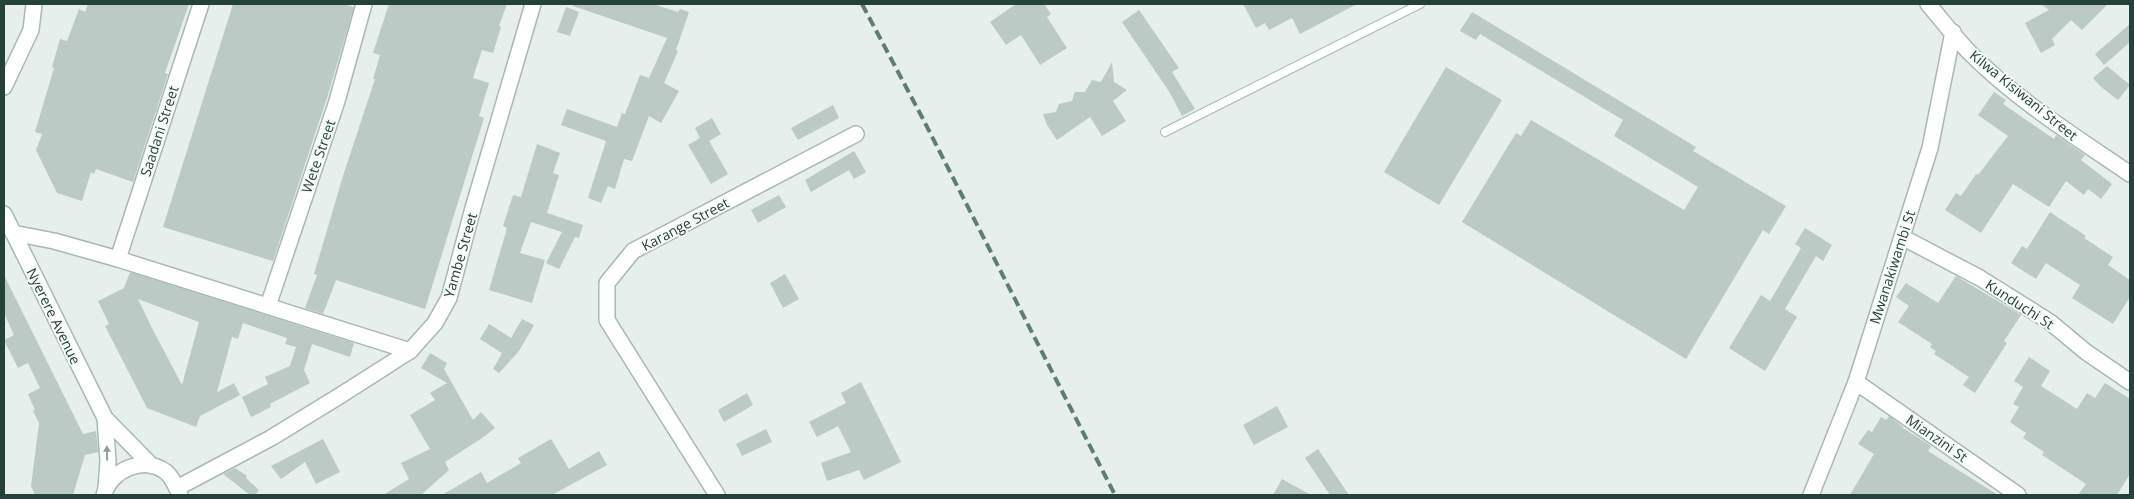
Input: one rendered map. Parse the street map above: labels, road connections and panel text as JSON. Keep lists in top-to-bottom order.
{
  "streets": {
    "street": [
      "Kilwa Kisiwani Street",
      "Saadani Street",
      "Wete Street",
      "Karange Street",
      "Yambe Street",
      "Mwanakiwambi St",
      "Kunduchi St",
      "Nyerere Avenue",
      "Mianzini St"
    ]
  },
  "crossings": [
    ["Kilwa Kisiwani Street", "Mwanakiwambi St"],
    ["Mwanakiwambi St", "Kunduchi St"],
    ["Mwanakiwambi St", "Mianzini St"]
  ]
}
